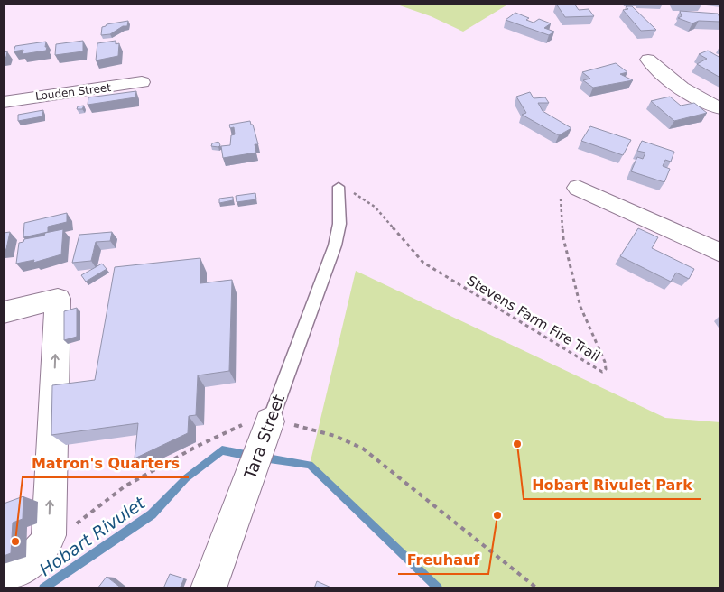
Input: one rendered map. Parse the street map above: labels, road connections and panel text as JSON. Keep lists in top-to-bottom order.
{
  "streets": {
    "street": ["Louden Street", "Tara Street"],
    "path": ["Stevens Farm Fire Trail"]
  },
  "crossings": [
    ["Stevens Farm Fire Trail", "Tara Street"]
  ],
  "water": ["Hobart Rivulet"],
  "places": ["Hobart Rivulet Park", "Freuhauf", "Matron's Quarters"]
}
